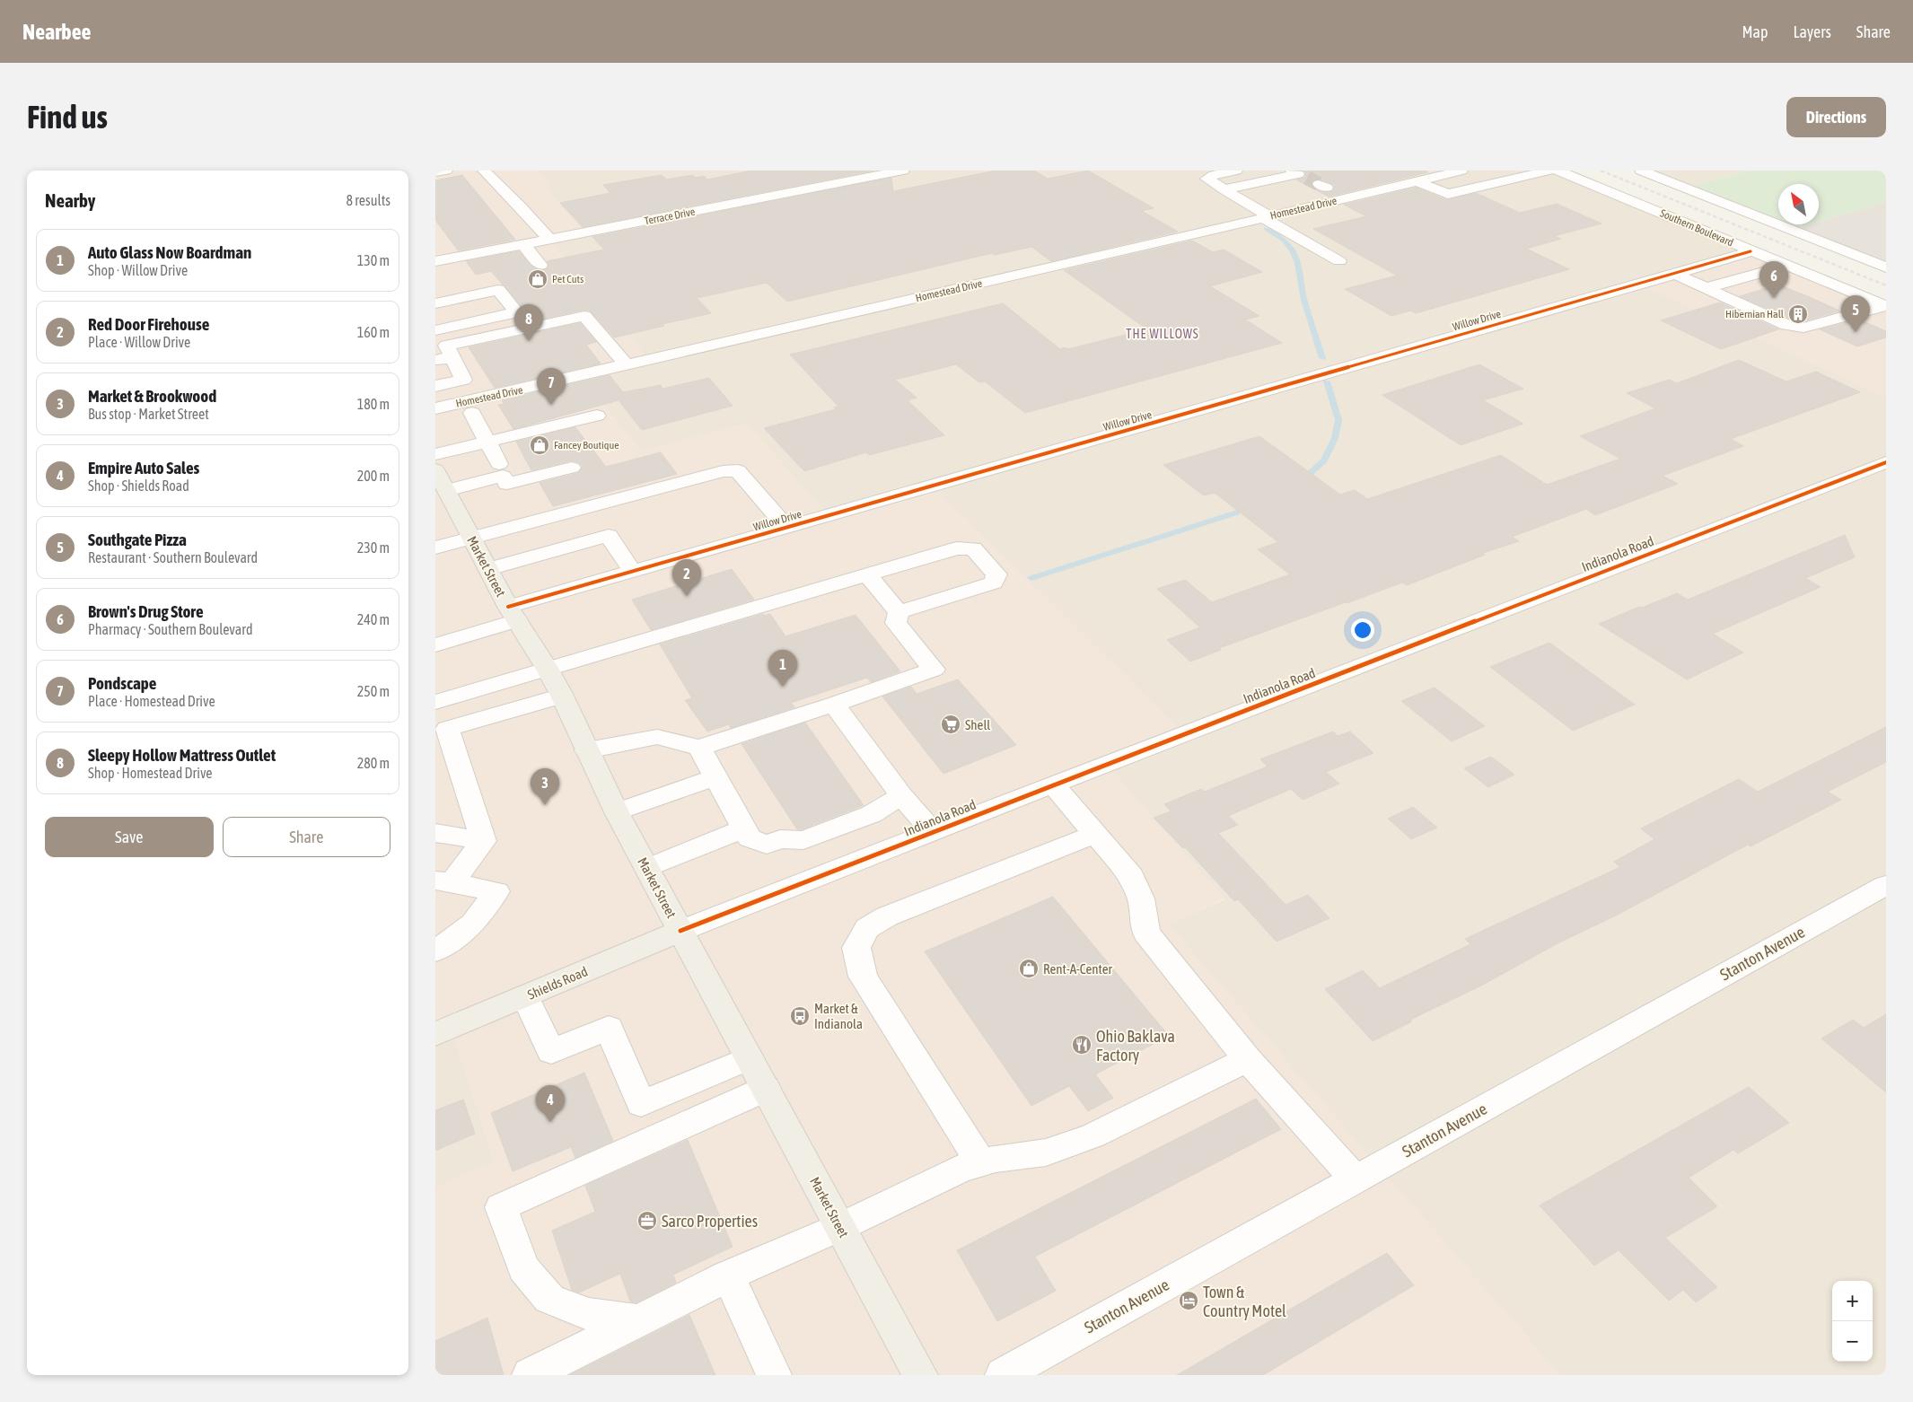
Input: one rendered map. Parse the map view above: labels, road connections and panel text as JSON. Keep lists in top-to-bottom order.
{
  "streets": {
    "main road": ["Market Street", "Shields Road"],
    "street": [
      "Homestead Drive",
      "Terrace Drive",
      "Southern Boulevard",
      "Willow Drive",
      "Indianola Road",
      "Stanton Avenue"
    ]
  },
  "crossings": [
    ["Southern Boulevard", "Willow Drive"],
    ["Willow Drive", "Market Street"],
    ["Indianola Road", "Market Street"],
    ["Indianola Road", "Shields Road"],
    ["Market Street", "Shields Road"]
  ],
  "districts": ["THE WILLOWS"],
  "places": {
    "shop": ["Pet Cuts", "Fancey Boutique", "Rent-A-Center"],
    "building": ["Hibernian Hall"],
    "supermarket": ["Shell"],
    "bus stop": ["Market & Indianola"],
    "restaurant": ["Ohio Baklava Factory"],
    "office": ["Sarco Properties"],
    "hotel": ["Town & Country Motel"]
  },
  "north": "top left",
  "page": {
    "header": "Nearbee",
    "nav": ["Map", "Layers", "Share"],
    "buttons": [
      "Directions",
      ["Save", "Share"]
    ],
    "title": "Find us",
    "heading": ["Nearby", "8 results"],
    "list": [
      {
        "mark": "1",
        "name": "Auto Glass Now Boardman",
        "note": "Shop · Willow Drive",
        "value": "130 m"
      },
      {
        "mark": "2",
        "name": "Red Door Firehouse",
        "note": "Place · Willow Drive",
        "value": "160 m"
      },
      {
        "mark": "3",
        "name": "Market & Brookwood",
        "note": "Bus stop · Market Street",
        "value": "180 m"
      },
      {
        "mark": "4",
        "name": "Empire Auto Sales",
        "note": "Shop · Shields Road",
        "value": "200 m"
      },
      {
        "mark": "5",
        "name": "Southgate Pizza",
        "note": "Restaurant · Southern Boulevard",
        "value": "230 m"
      },
      {
        "mark": "6",
        "name": "Brown's Drug Store",
        "note": "Pharmacy · Southern Boulevard",
        "value": "240 m"
      },
      {
        "mark": "7",
        "name": "Pondscape",
        "note": "Place · Homestead Drive",
        "value": "250 m"
      },
      {
        "mark": "8",
        "name": "Sleepy Hollow Mattress Outlet",
        "note": "Shop · Homestead Drive",
        "value": "280 m"
      }
    ],
    "pins": [
      "6",
      "5",
      "8",
      "7",
      "2",
      "1",
      "3",
      "4"
    ],
    "map_buttons": ["+", "−"]
  }
}
